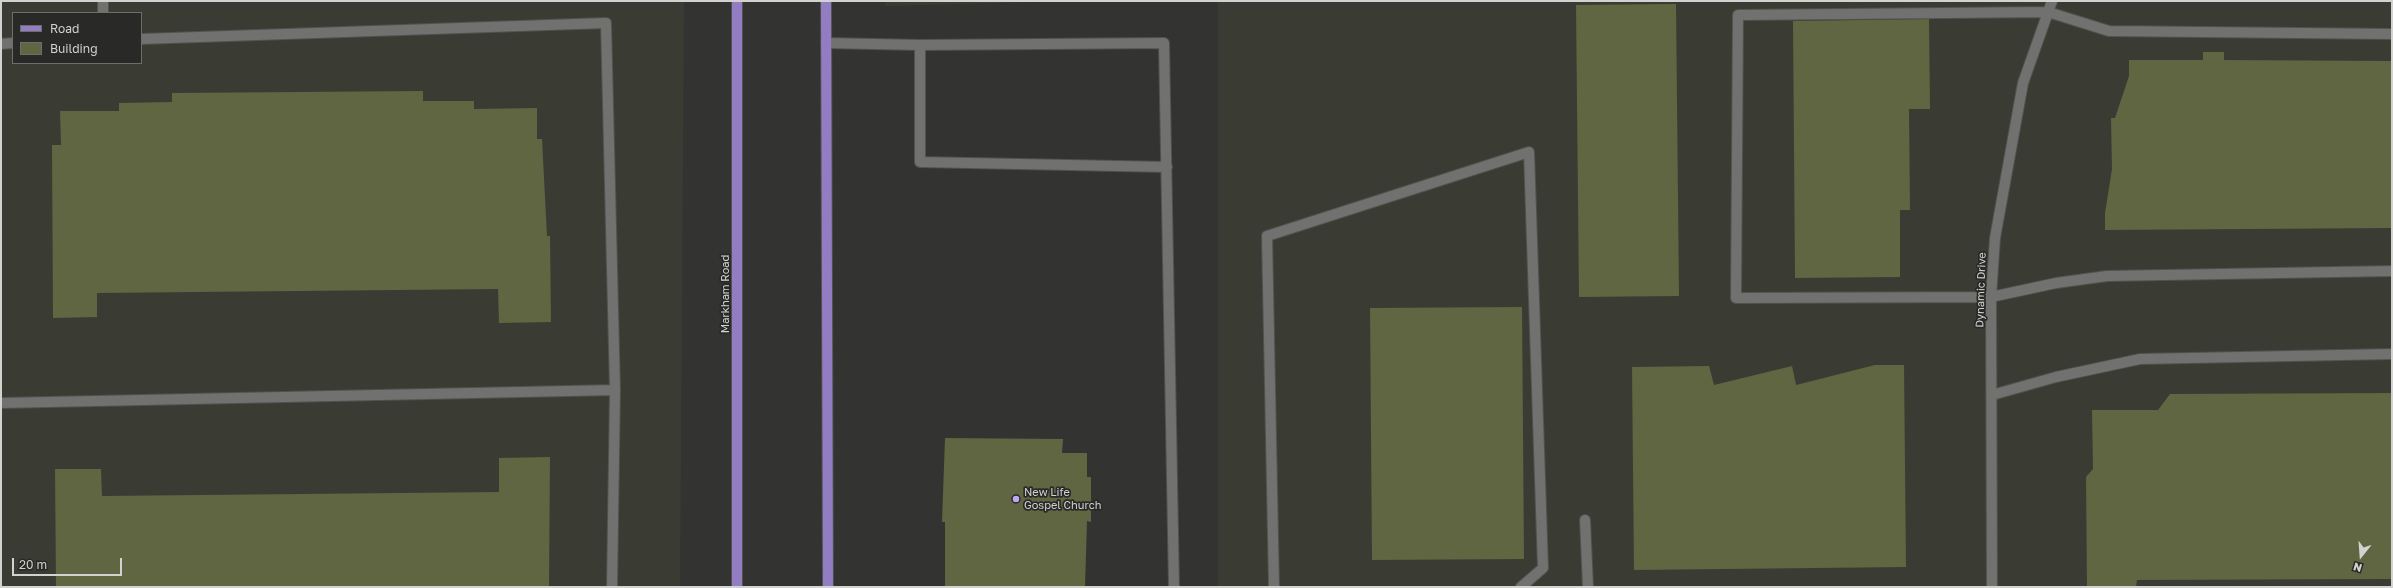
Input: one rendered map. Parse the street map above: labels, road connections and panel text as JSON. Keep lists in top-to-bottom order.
{
  "streets": {
    "main road": ["Markham Road"],
    "street": ["Dynamic Drive"]
  },
  "places": ["New Life Gospel Church"],
  "legend": ["Road", "Building"],
  "scale_bar": "20 m",
  "north": "bottom"
}
